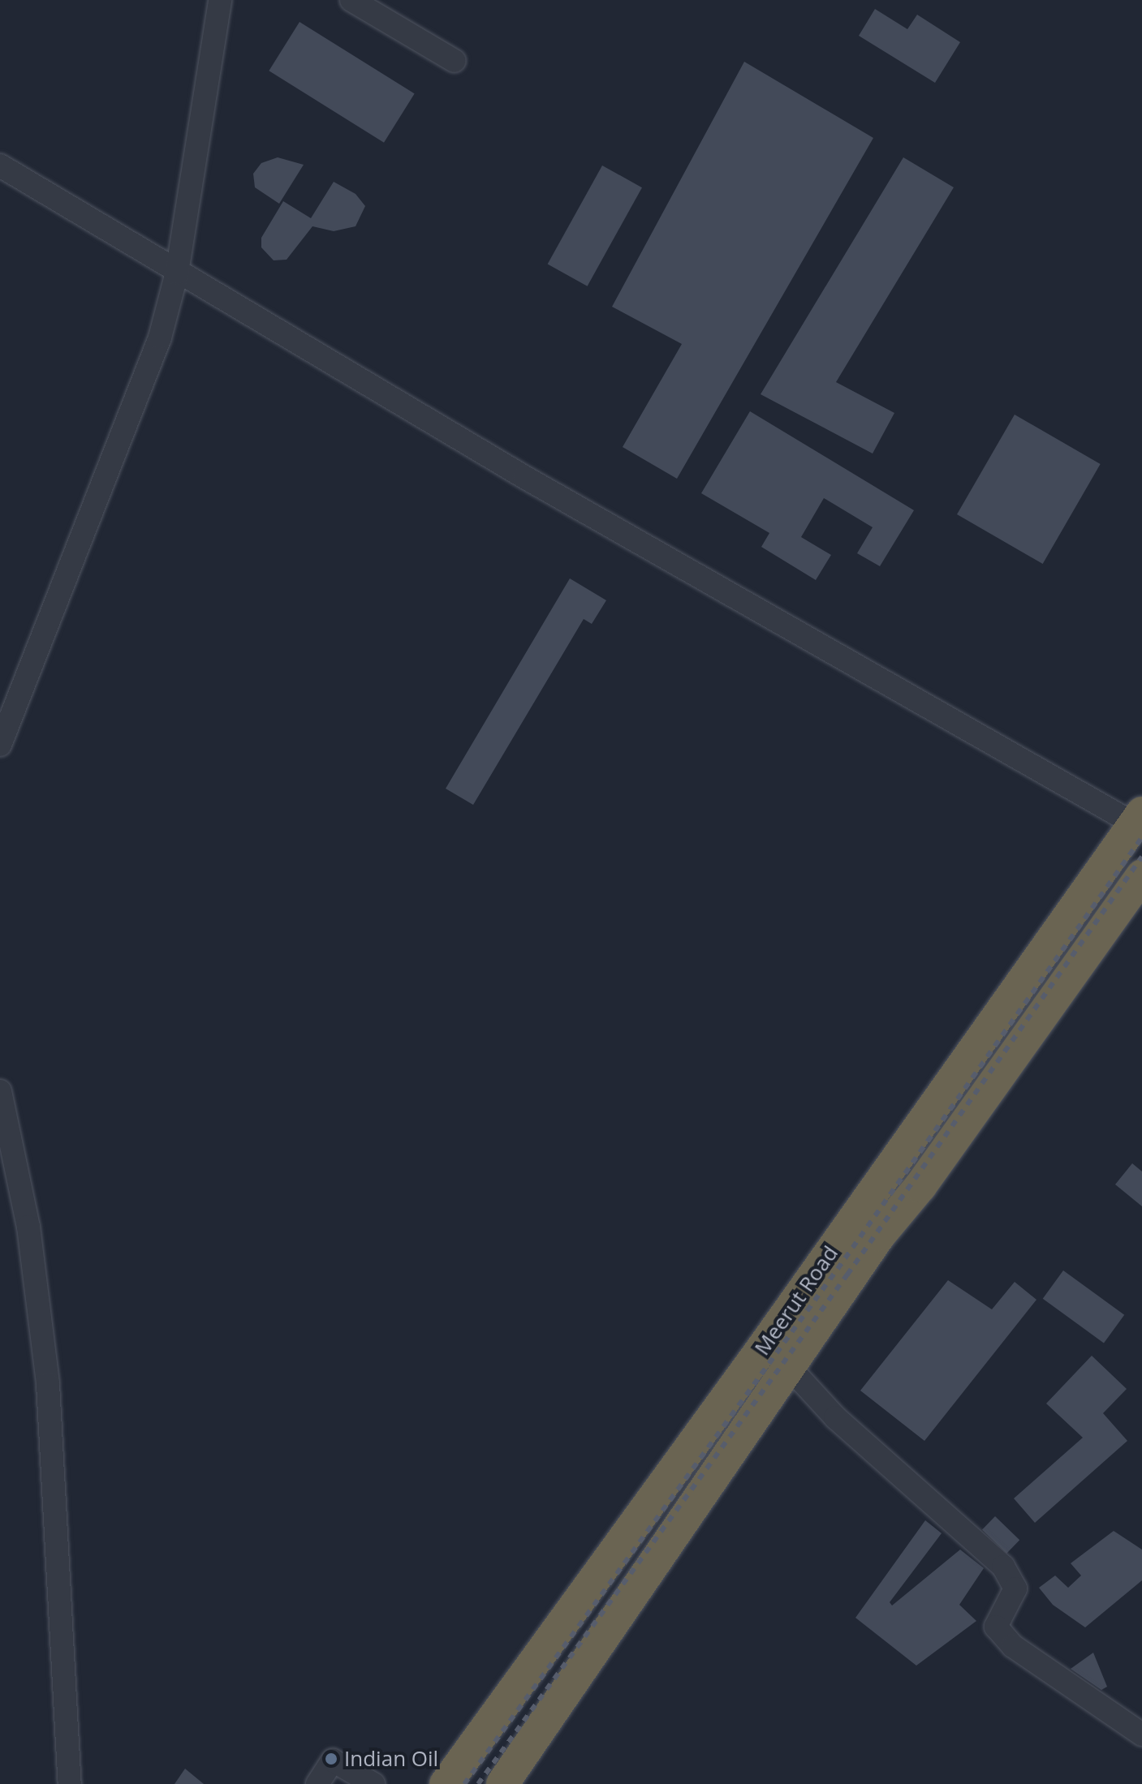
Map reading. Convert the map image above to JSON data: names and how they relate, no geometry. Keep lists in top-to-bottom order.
{
  "streets": {
    "highway": ["Meerut Road"]
  },
  "places": ["Indian Oil"]
}
